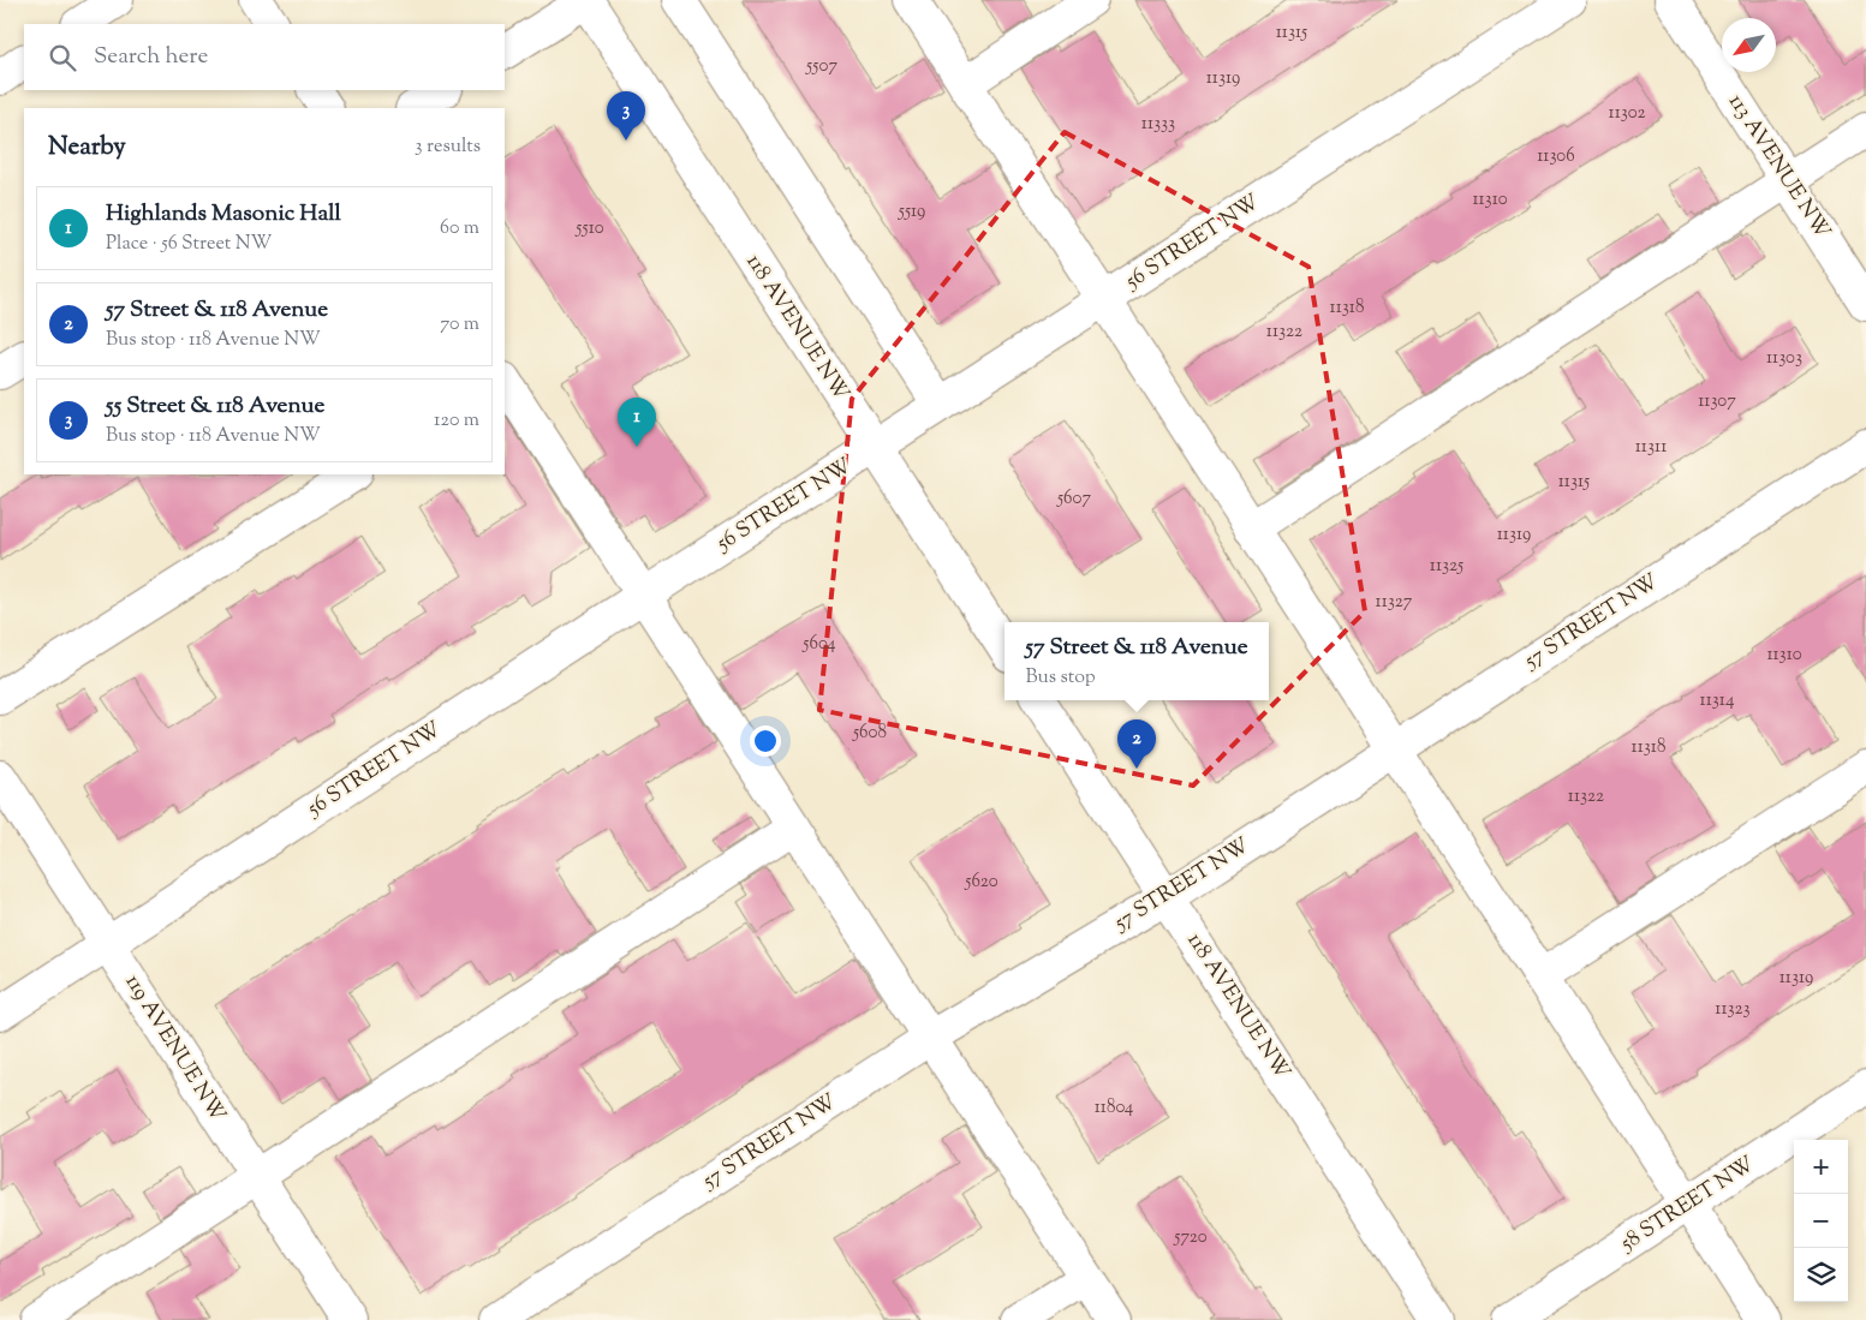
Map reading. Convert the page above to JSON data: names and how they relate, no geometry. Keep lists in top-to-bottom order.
{
  "streets": {
    "street": [
      "113 AVENUE NW",
      "56 STREET NW",
      "118 AVENUE NW",
      "57 STREET NW",
      "119 AVENUE NW",
      "58 STREET NW"
    ]
  },
  "crossings": [
    ["56 STREET NW", "118 AVENUE NW"],
    ["56 STREET NW", "119 AVENUE NW"],
    ["118 AVENUE NW", "57 STREET NW"]
  ],
  "house_numbers": [
    "11315",
    "5507",
    "11319",
    "11302",
    "11333",
    "11306",
    "11310",
    "5519",
    "5510",
    "11318",
    "11322",
    "11303",
    "11307",
    "11311",
    "11315",
    "5607",
    "11319",
    "11325",
    "11327",
    "5604",
    "11310",
    "11314",
    "5608",
    "11318",
    "11322",
    "5620",
    "11319",
    "11323",
    "11804",
    "5720"
  ],
  "north": "bottom left",
  "page": {
    "search": "Search here",
    "pins": ["3", "1", "2"],
    "heading": ["Nearby", "3 results"],
    "list": [
      {
        "mark": "1",
        "name": "Highlands Masonic Hall",
        "note": "Place · 56 Street NW",
        "value": "60 m"
      },
      {
        "mark": "2",
        "name": "57 Street & 118 Avenue",
        "note": "Bus stop · 118 Avenue NW",
        "value": "70 m"
      },
      {
        "mark": "3",
        "name": "55 Street & 118 Avenue",
        "note": "Bus stop · 118 Avenue NW",
        "value": "120 m"
      }
    ],
    "popup": ["57 Street & 118 Avenue", "Bus stop"],
    "map_buttons": ["+", "−"]
  }
}
